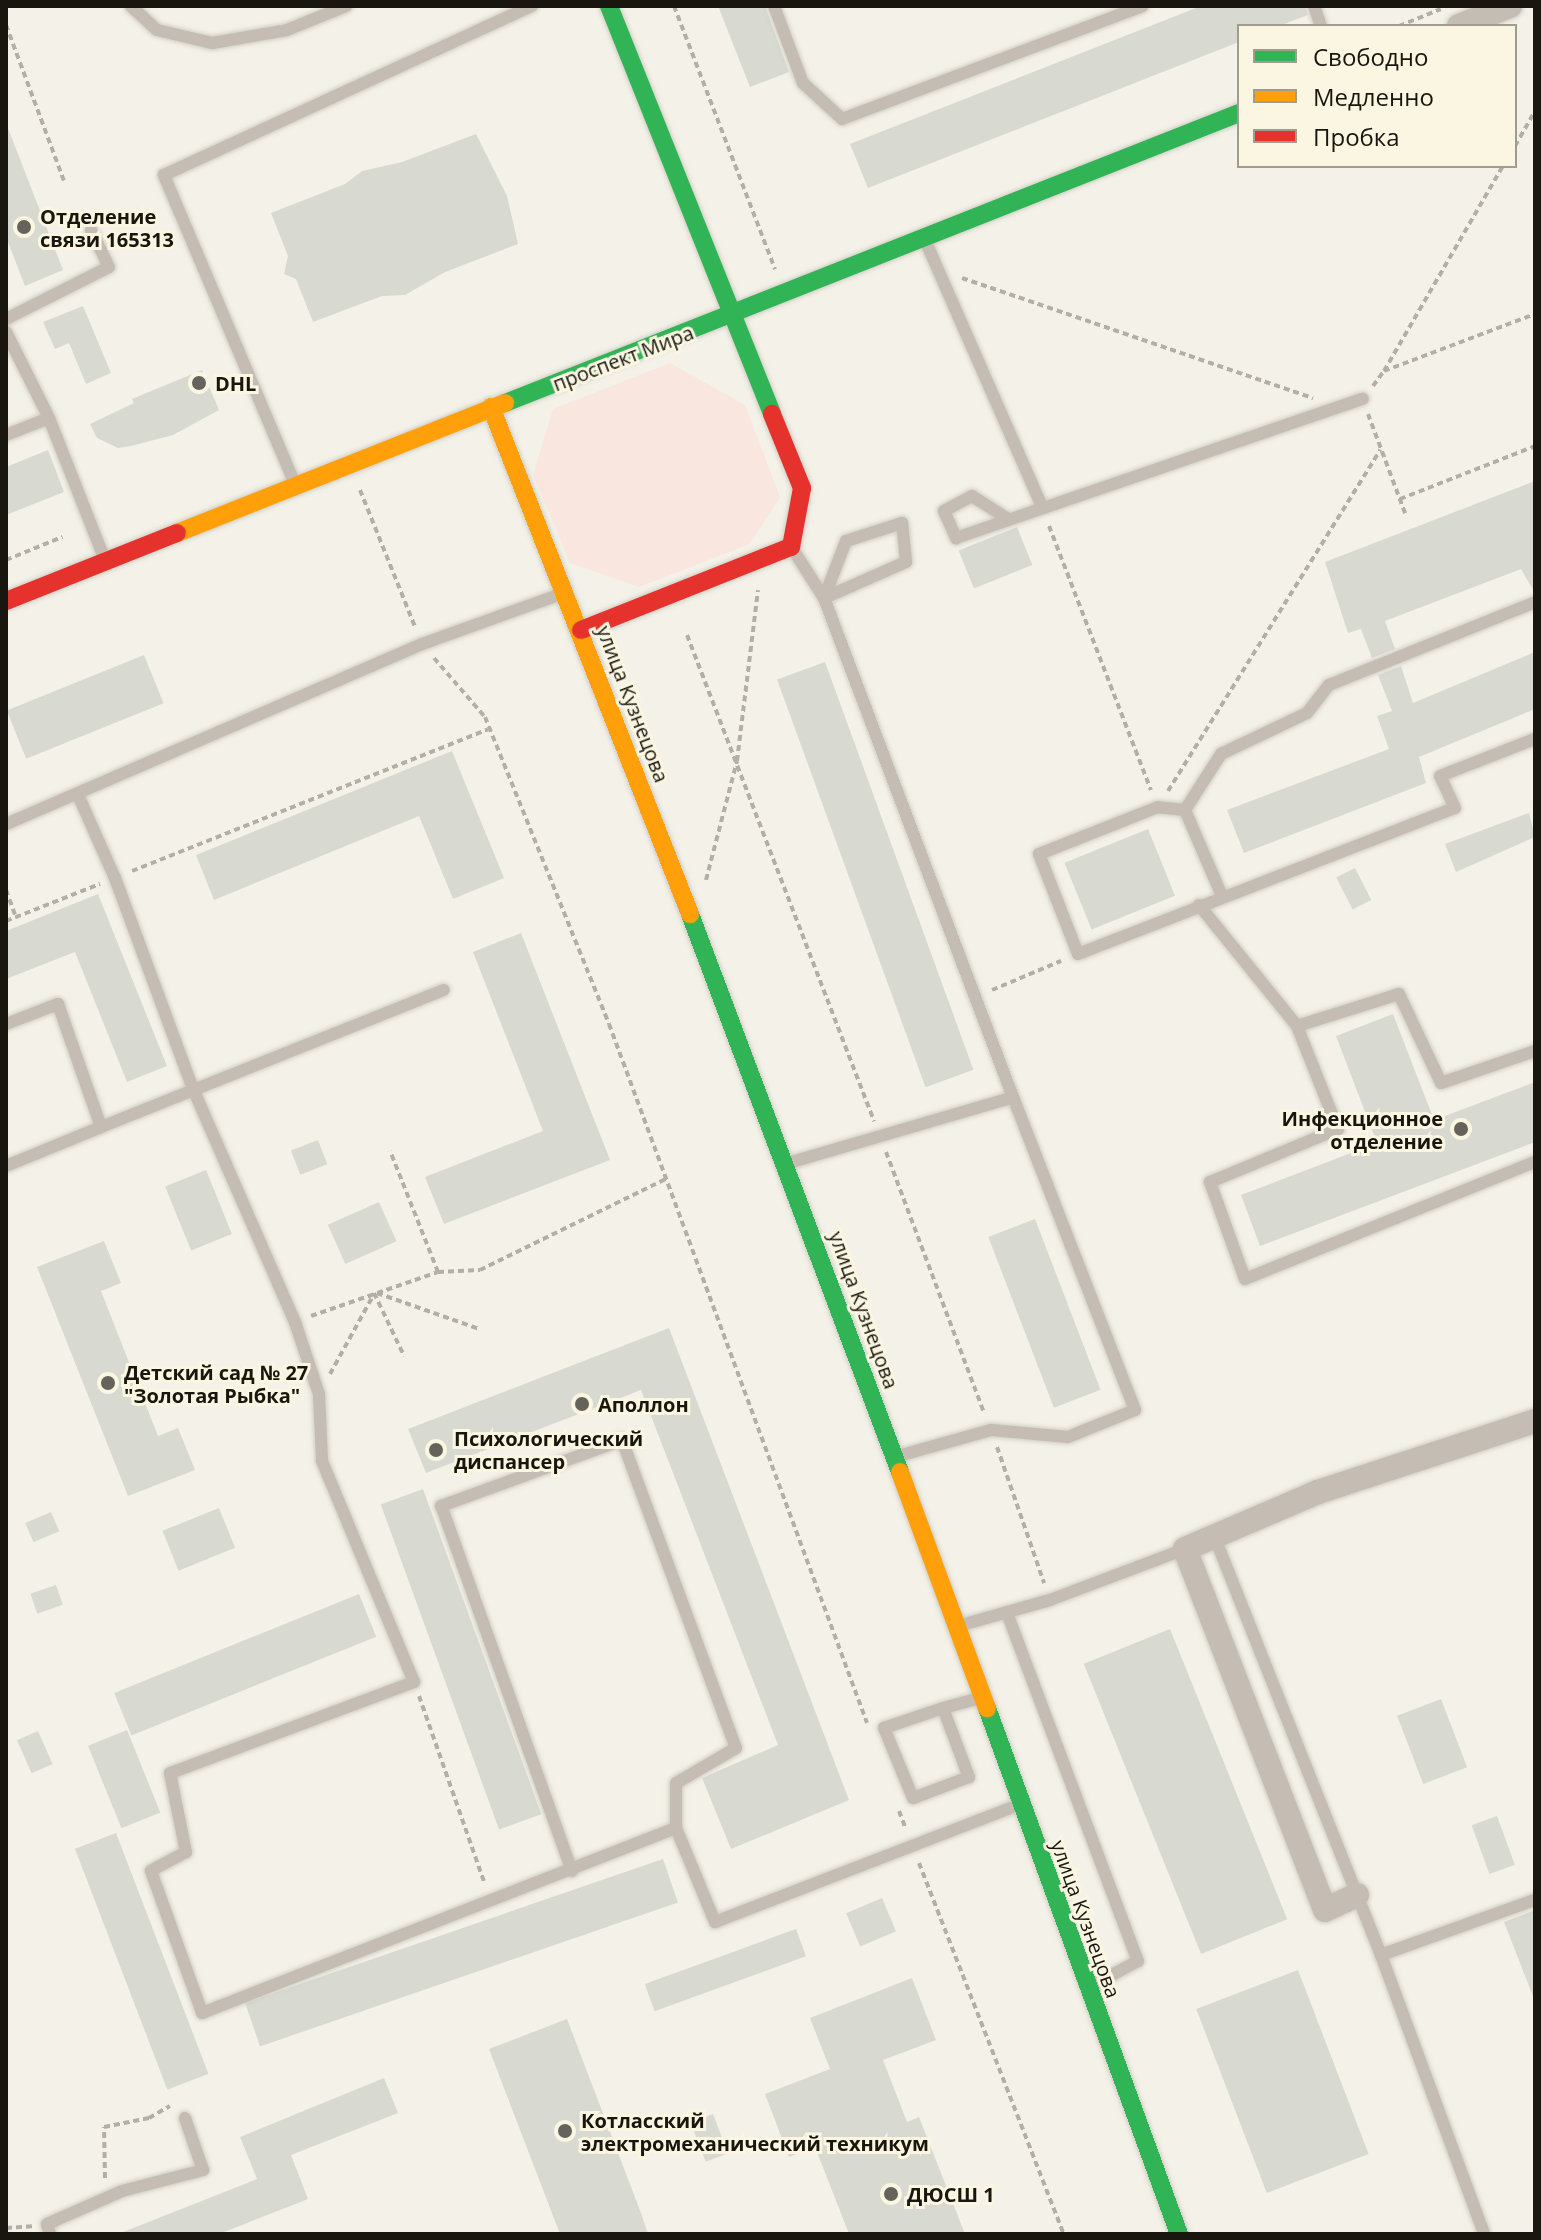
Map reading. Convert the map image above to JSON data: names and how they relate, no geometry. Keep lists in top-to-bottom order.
{
  "streets": {
    "street": ["проспект Мира", "улица Кузнецова"]
  },
  "crossings": [
    ["проспект Мира", "улица Кузнецова"]
  ],
  "places": [
    "Отделение связи 165313",
    "DHL",
    "Инфекционное отделение",
    "Детский сад № 27 \"Золотая Рыбка\"",
    "Аполлон",
    "Психологический диспансер",
    "Котласский электромеханический техникум",
    "ДЮСШ 1"
  ],
  "legend": ["Свободно", "Медленно", "Пробка"]
}
